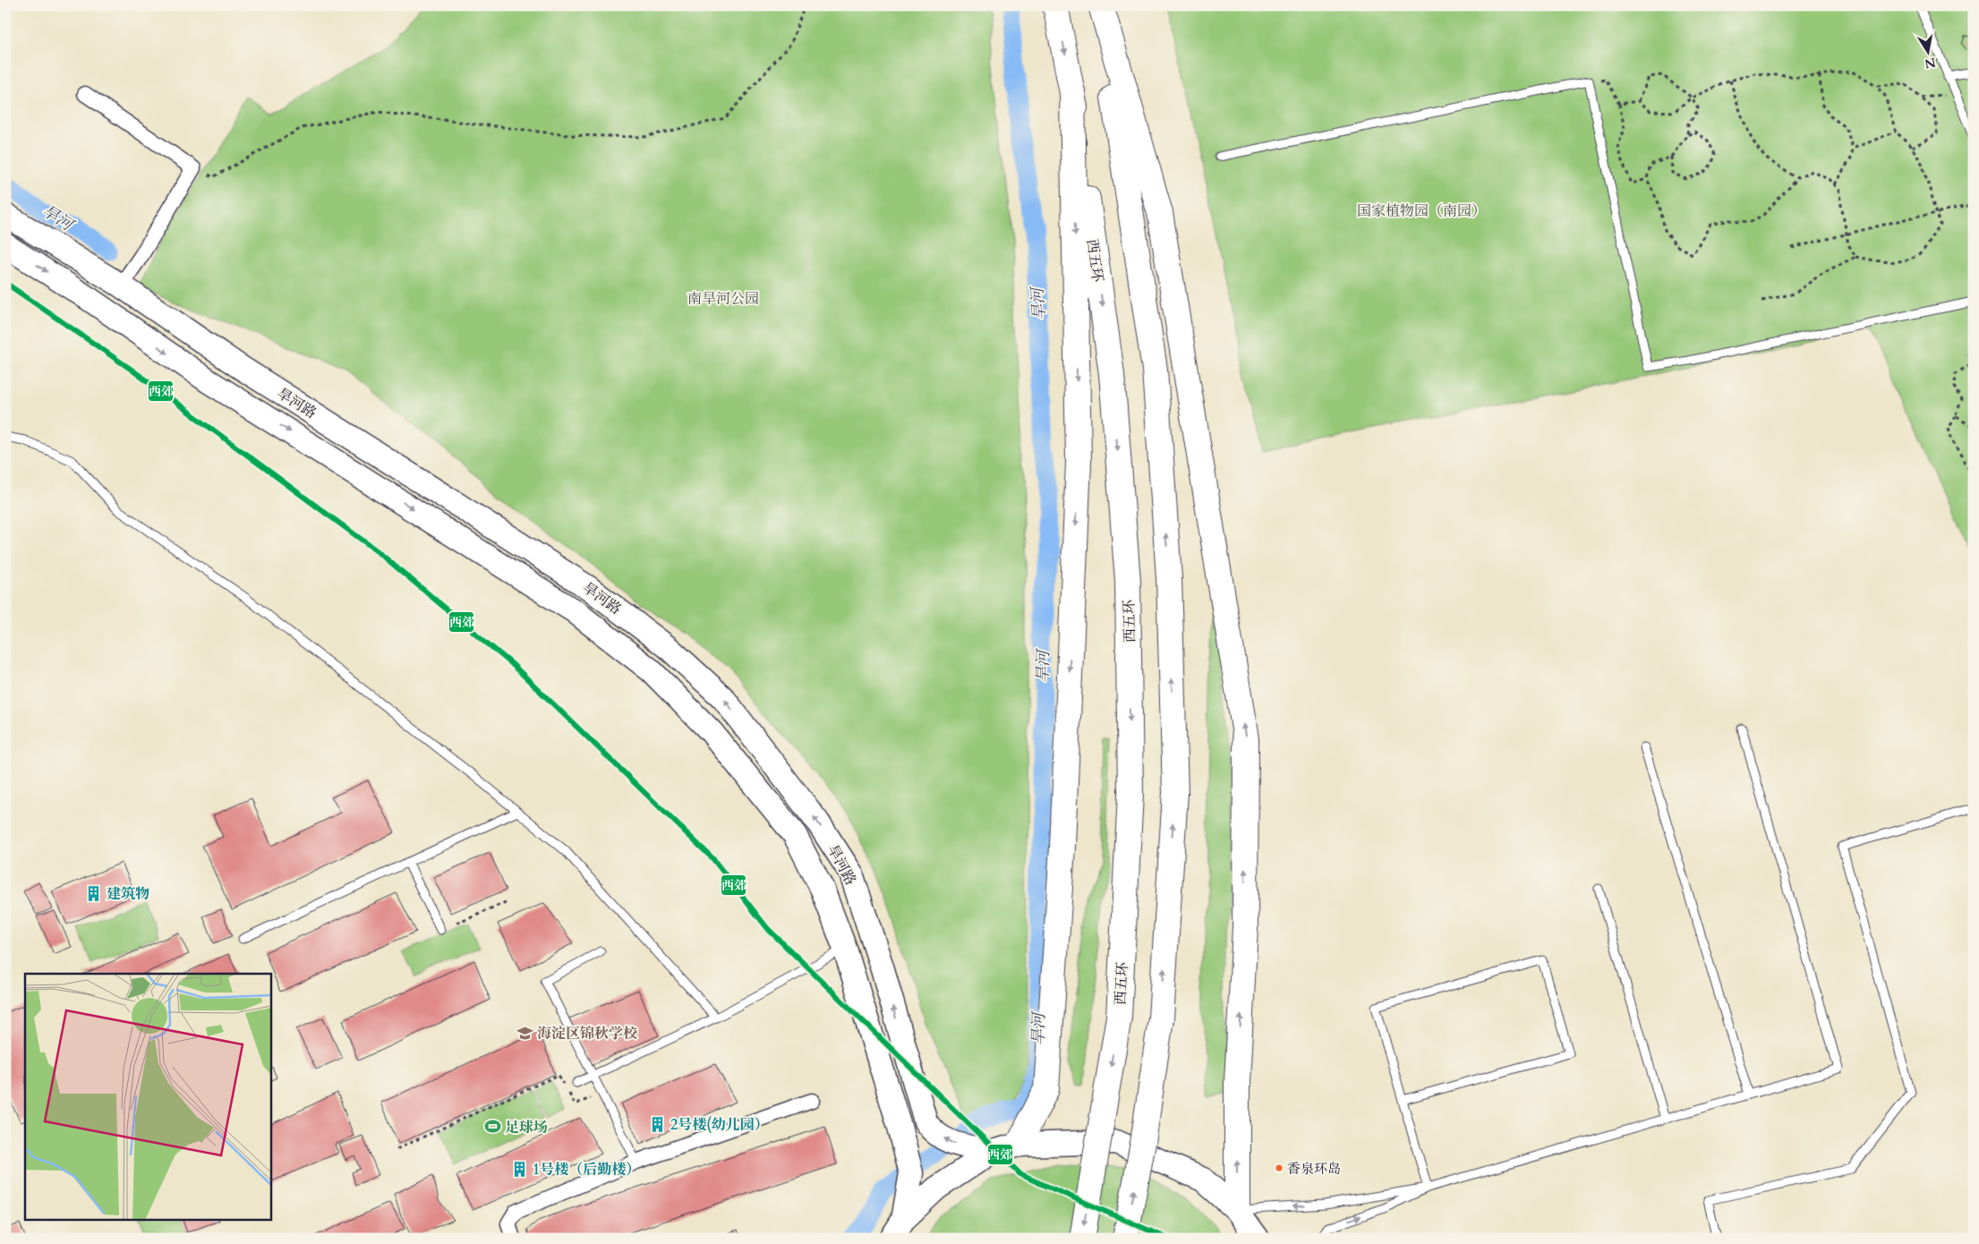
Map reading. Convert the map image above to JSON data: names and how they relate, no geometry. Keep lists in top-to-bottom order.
{
  "streets": {
    "highway": ["西五环"],
    "main road": ["旱河路"]
  },
  "water": ["旱河"],
  "parks": ["国家植物园（南园）", "南旱河公园"],
  "places": {
    "building": ["建筑物", "2号楼(幼儿园）", "1号楼（后勤楼）"],
    "school or university": ["海淀区锦秋学校"],
    "sports": ["足球场"],
    "other": ["香泉环岛"]
  },
  "lines": ["transit line 西郊"],
  "north": "bottom"
}
